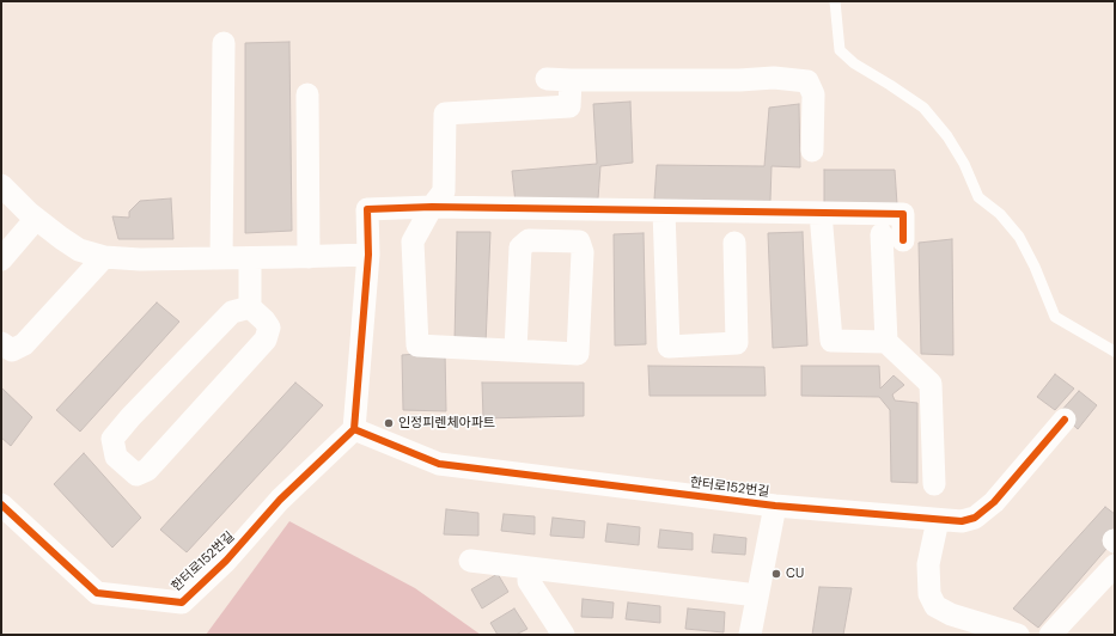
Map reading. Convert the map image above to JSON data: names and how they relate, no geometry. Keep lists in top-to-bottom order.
{
  "streets": {
    "street": ["한터로152번길"]
  },
  "places": ["인정피렌체아파트", "CU"]
}
